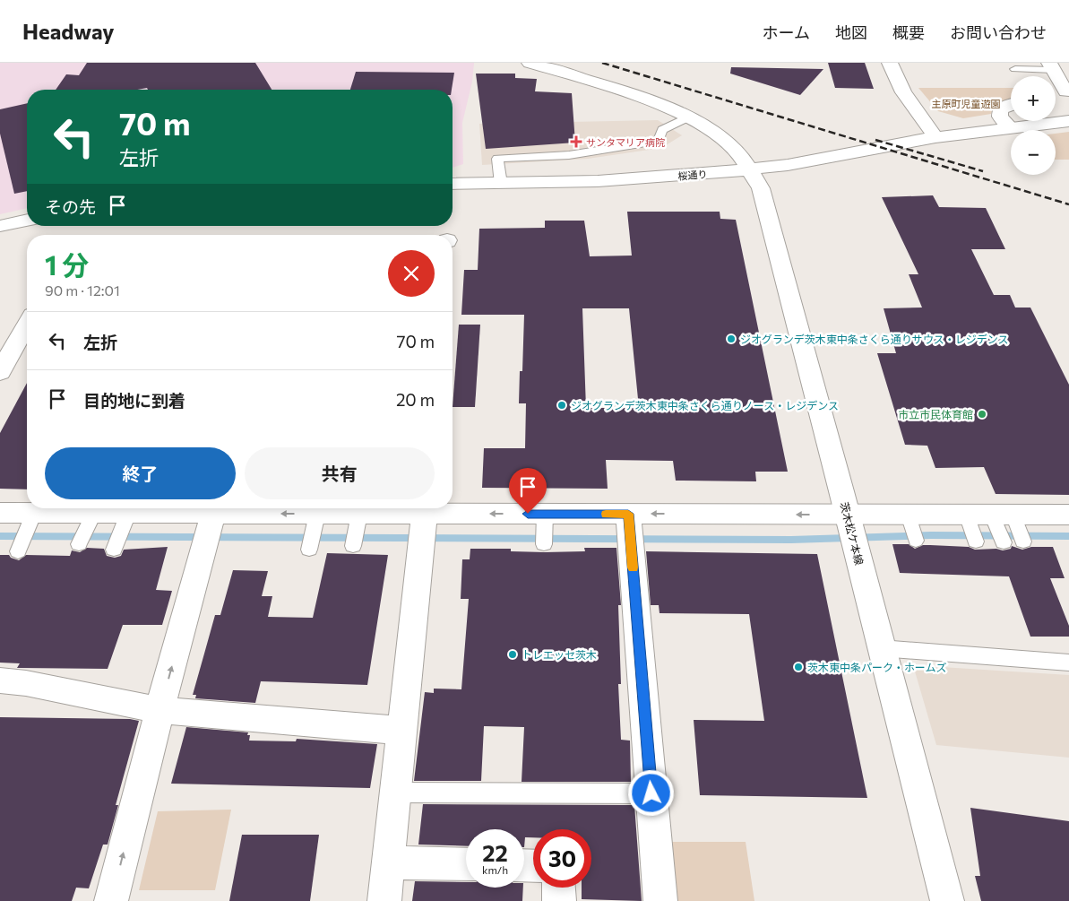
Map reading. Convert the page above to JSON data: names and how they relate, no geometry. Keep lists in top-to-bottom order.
{
  "streets": {
    "street": ["桜通り", "茨木松ケ本線"]
  },
  "crossings": [
    ["桜通り", "茨木松ケ本線"]
  ],
  "parks": ["主原町児童遊園"],
  "places": {
    "health": ["サンタマリア病院"],
    "other": [
      "ジオグランデ茨木東中条さくら通りサウス・レジデンス",
      "ジオグランデ茨木東中条さくら通りノース・レジデンス",
      "市立市民体育館",
      "トレエッセ茨木",
      "茨木東中条パーク・ホームズ"
    ]
  },
  "page": {
    "header": "Headway",
    "nav": [
      "ホーム",
      "地図",
      "概要",
      "お問い合わせ"
    ],
    "map_buttons": ["+", "−"],
    "turn": ["70 m", "左折"],
    "then": "その先",
    "heading": ["1 分", "90 m · 12:01"],
    "list": [
      {
        "name": "左折",
        "value": "70 m"
      },
      {
        "name": "目的地に到着",
        "value": "20 m"
      }
    ],
    "buttons": ["終了", "共有"],
    "speed": "22 km/h",
    "limit": "30"
  }
}
